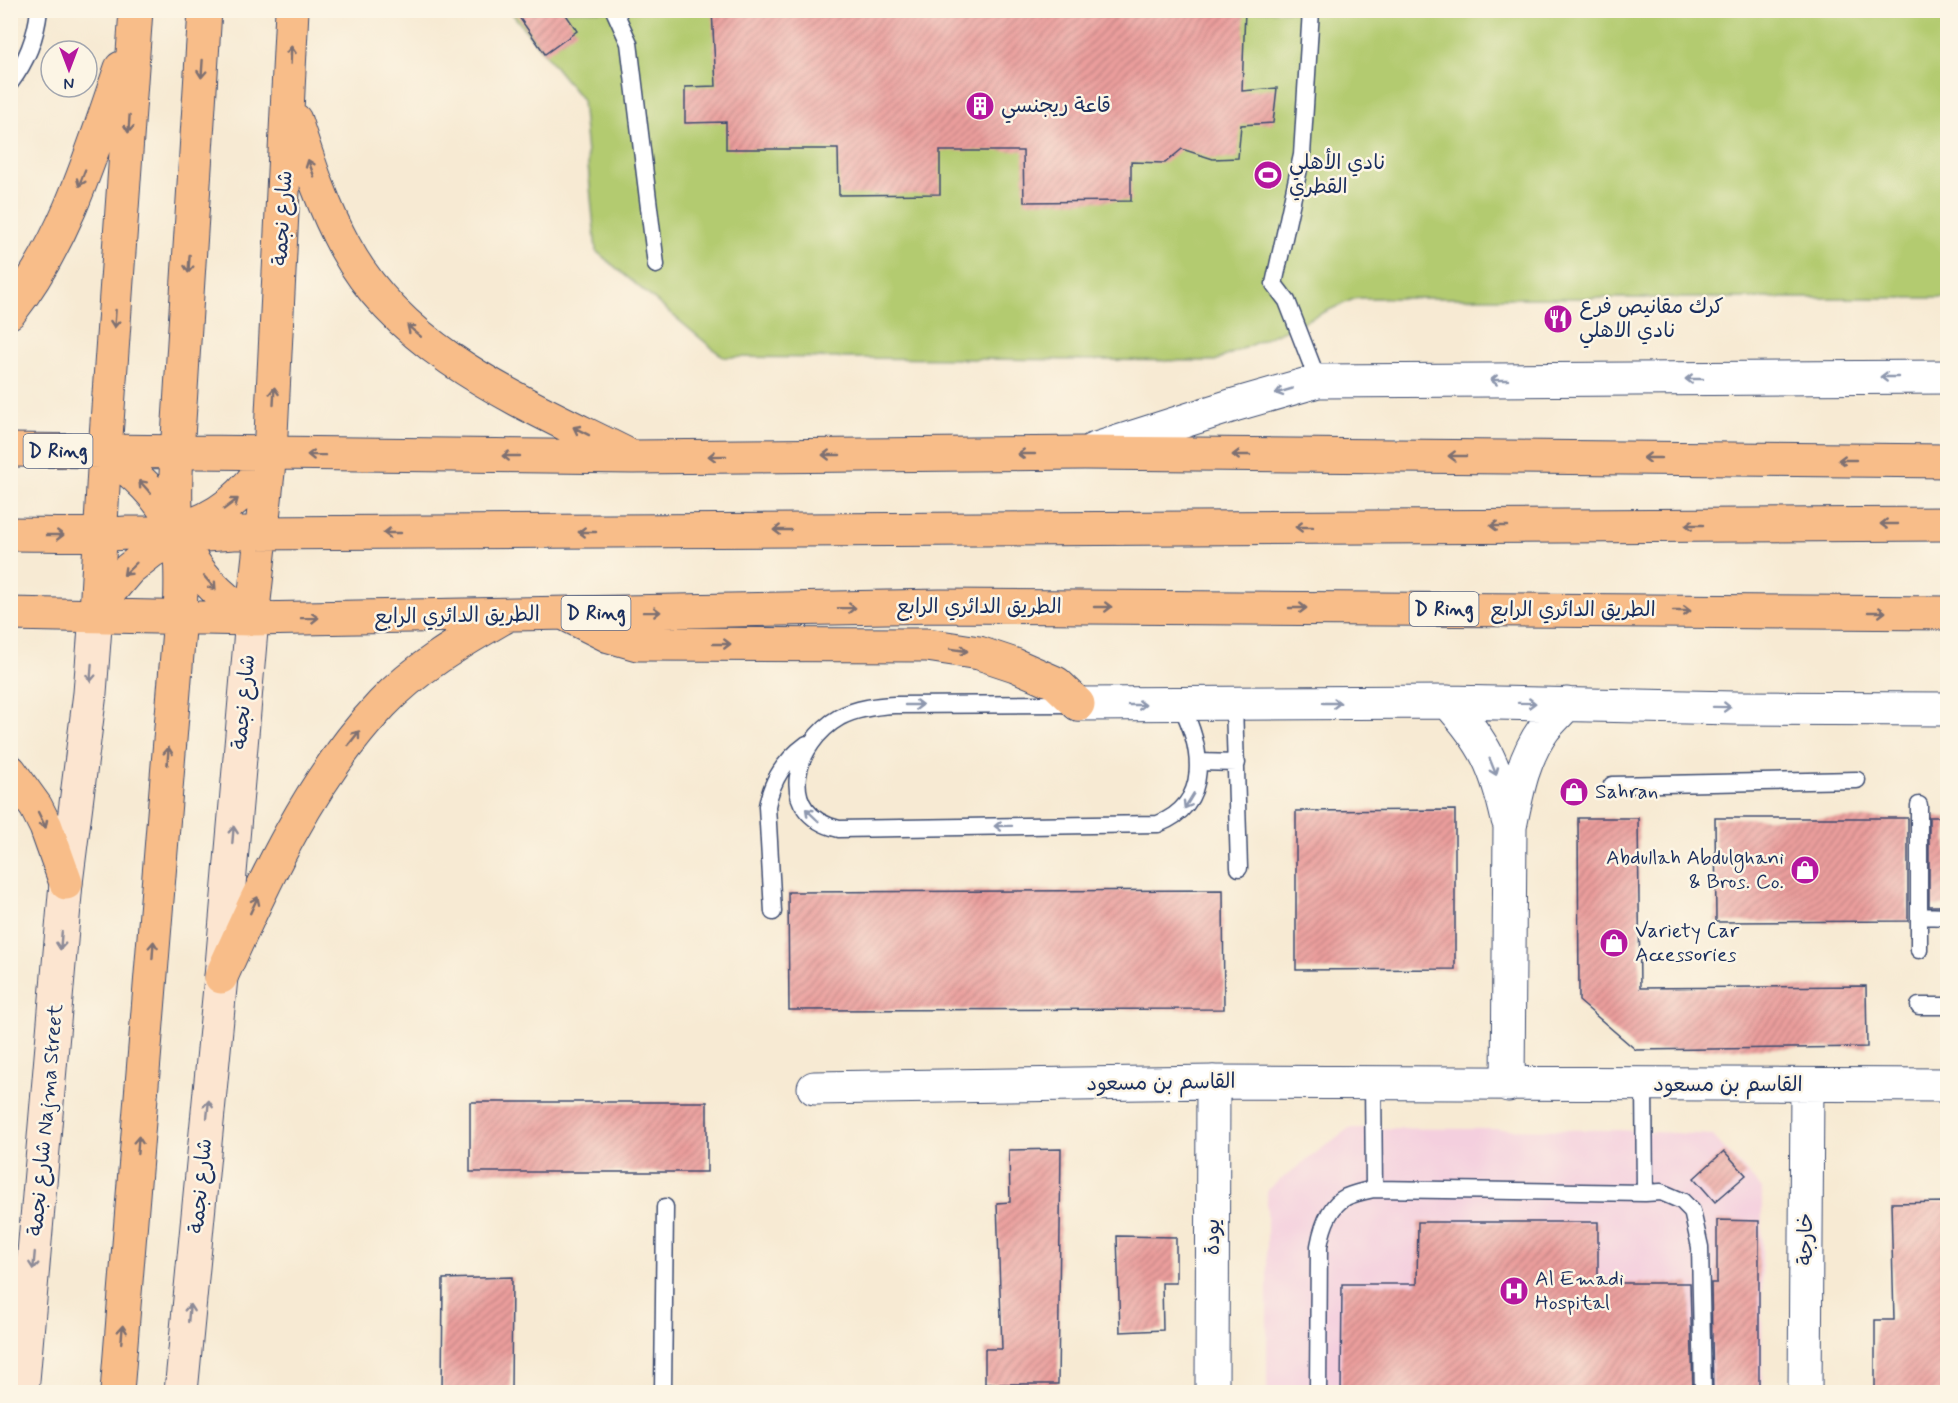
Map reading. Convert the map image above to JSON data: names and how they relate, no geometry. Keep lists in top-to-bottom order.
{
  "streets": {
    "main road": [
      "شارع نجمة",
      "D Ring",
      "الطريق الدائري الرابع",
      "شارع نجمة Najma Street"
    ],
    "street": ["القاسم بن مسعود", "يودة", "خارجة"]
  },
  "crossings": [
    ["شارع نجمة", "D Ring"],
    ["شارع نجمة", "الطريق الدائري الرابع"],
    ["القاسم بن مسعود", "يودة"],
    ["القاسم بن مسعود", "خارجة"]
  ],
  "places": {
    "building": ["قاعة ريجنسي"],
    "sports": ["نادي الأهلي القطري"],
    "restaurant": ["كرك مقانيص فرع نادي الاهلي"],
    "shop": ["Sahran", "Abdullah Abdulghani & Bros. Co.", "Variety Car Accessories"],
    "hospital": ["Al Emadi Hospital"]
  },
  "north": "bottom"
}
